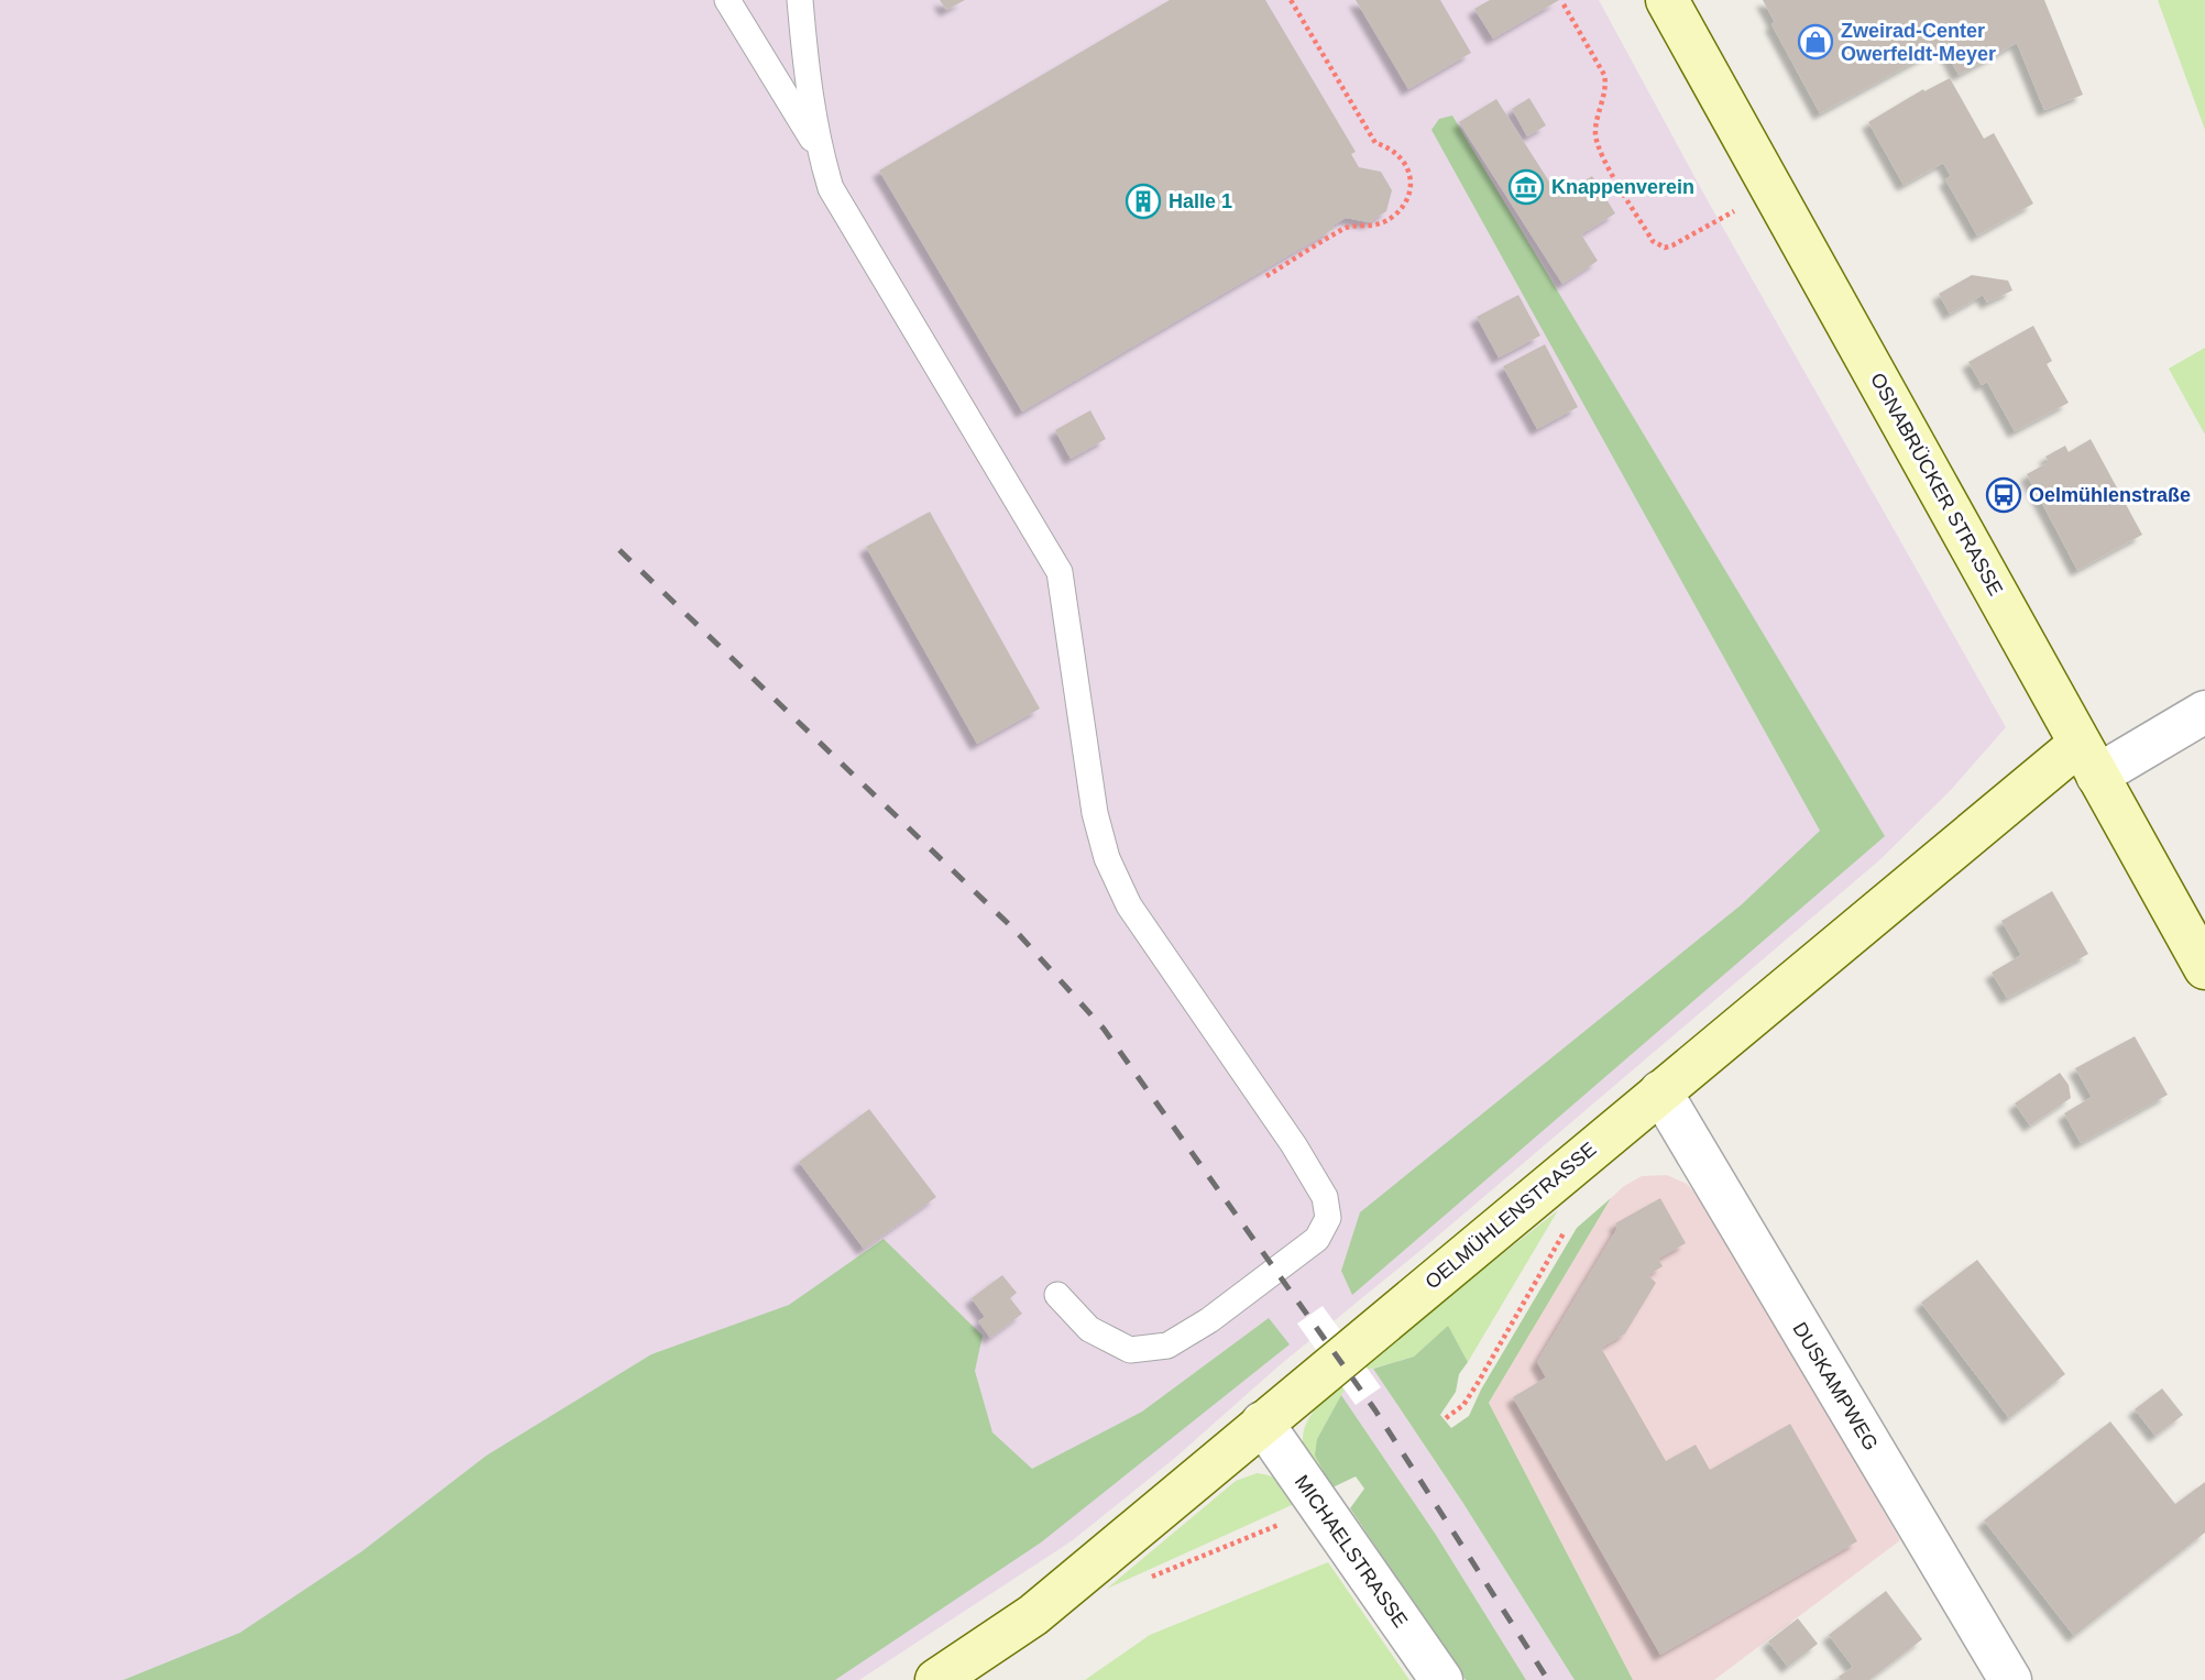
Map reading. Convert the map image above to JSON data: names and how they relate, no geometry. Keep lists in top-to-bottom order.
{
  "streets": {
    "street": [
      "OSNABRÜCKER STRASSE",
      "OELMÜHLENSTRASSE",
      "DUSKAMPWEG",
      "MICHAELSTRASSE"
    ]
  },
  "crossings": [
    ["OSNABRÜCKER STRASSE", "OELMÜHLENSTRASSE"],
    ["OELMÜHLENSTRASSE", "DUSKAMPWEG"],
    ["OELMÜHLENSTRASSE", "MICHAELSTRASSE"]
  ],
  "places": {
    "shop": ["Zweirad-Center Owerfeldt-Meyer"],
    "museum": ["Knappenverein"],
    "building": ["Halle 1"],
    "bus stop": ["Oelmühlenstraße"]
  }
}
